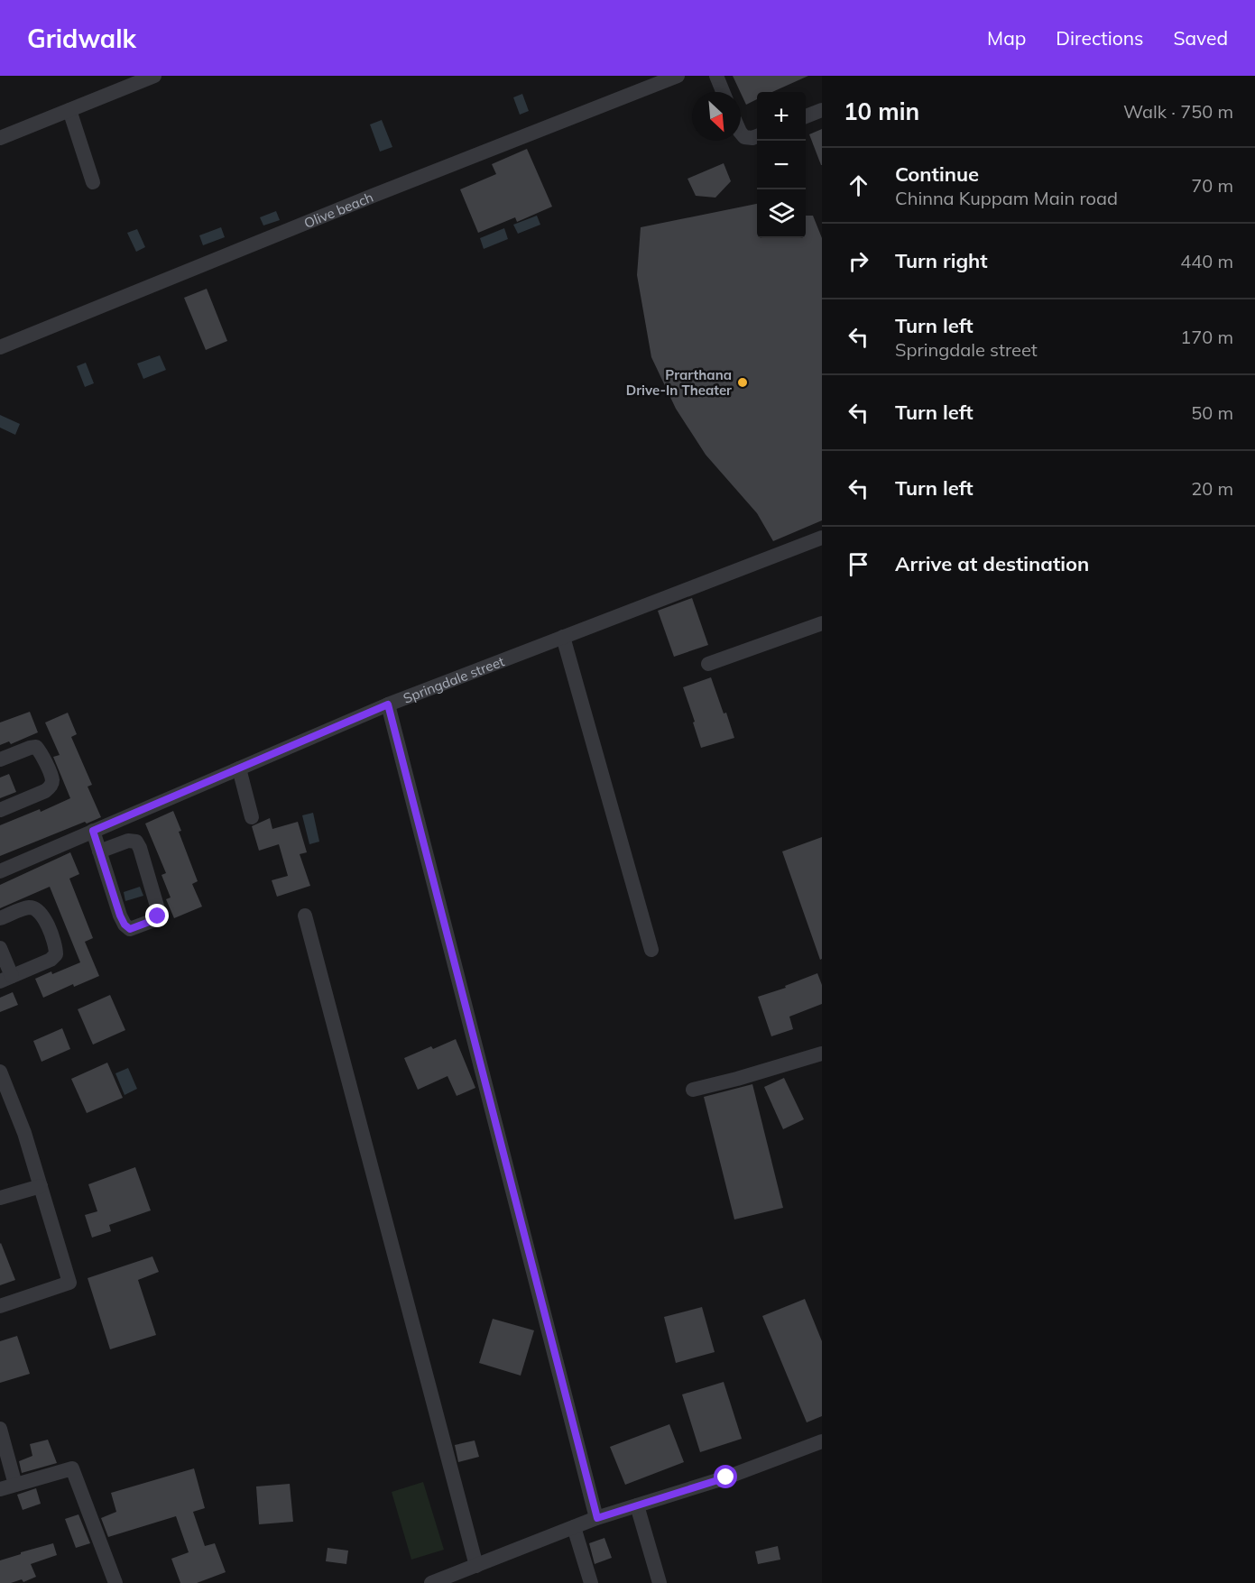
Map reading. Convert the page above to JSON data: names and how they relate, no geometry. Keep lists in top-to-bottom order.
{
  "streets": {
    "street": ["Olive beach", "Springdale street"]
  },
  "places": ["Prarthana Drive-In Theater"],
  "north": "bottom right",
  "page": {
    "header": "Gridwalk",
    "nav": ["Map", "Directions", "Saved"],
    "heading": ["10 min", "Walk · 750 m"],
    "map_buttons": ["+", "−"],
    "list": [
      ["Continue", "Chinna Kuppam Main road", "70 m"],
      ["Turn right", "440 m"],
      ["Turn left", "Springdale street", "170 m"],
      ["Turn left", "50 m"],
      ["Turn left", "20 m"],
      "Arrive at destination"
    ]
  }
}
